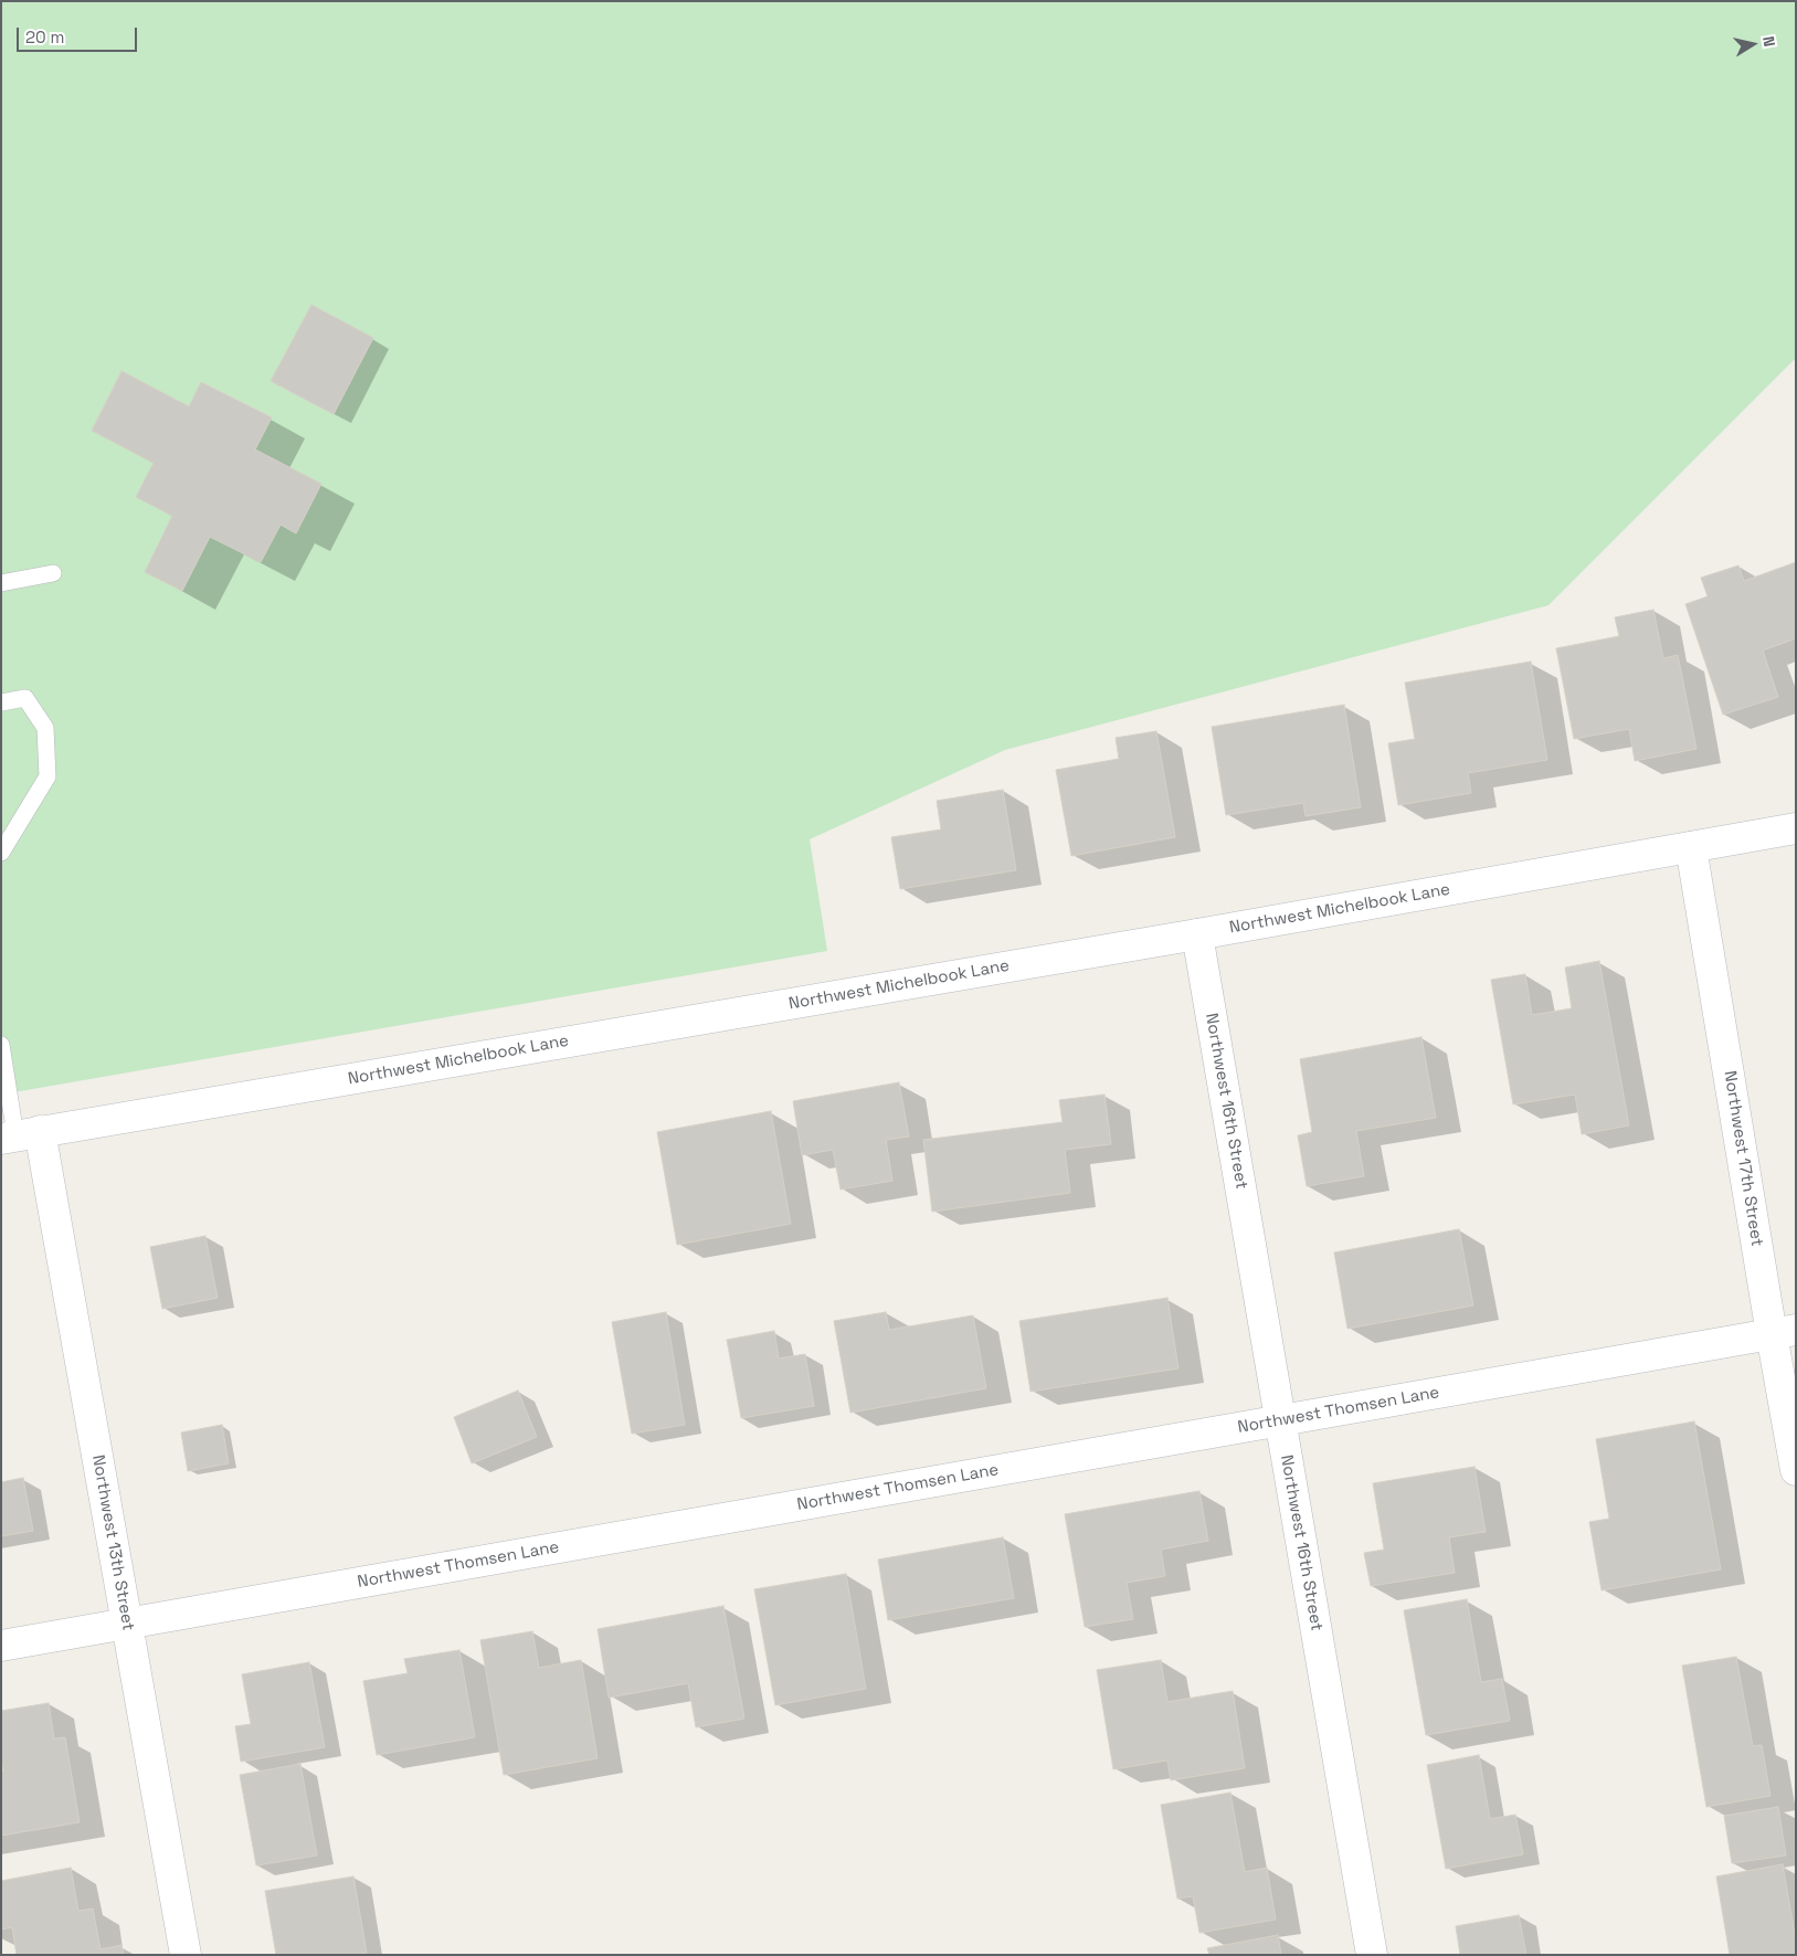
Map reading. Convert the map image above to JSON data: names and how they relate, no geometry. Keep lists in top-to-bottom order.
{
  "streets": {
    "street": [
      "Northwest Michelbook Lane",
      "Northwest 16th Street",
      "Northwest 17th Street",
      "Northwest Thomsen Lane",
      "Northwest 13th Street"
    ]
  },
  "crossings": [
    ["Northwest Michelbook Lane", "Northwest 16th Street"],
    ["Northwest Michelbook Lane", "Northwest 17th Street"],
    ["Northwest Michelbook Lane", "Northwest 13th Street"],
    ["Northwest 16th Street", "Northwest Thomsen Lane"],
    ["Northwest 17th Street", "Northwest Thomsen Lane"],
    ["Northwest Thomsen Lane", "Northwest 13th Street"]
  ],
  "scale_bar": "20 m",
  "north": "right"
}
